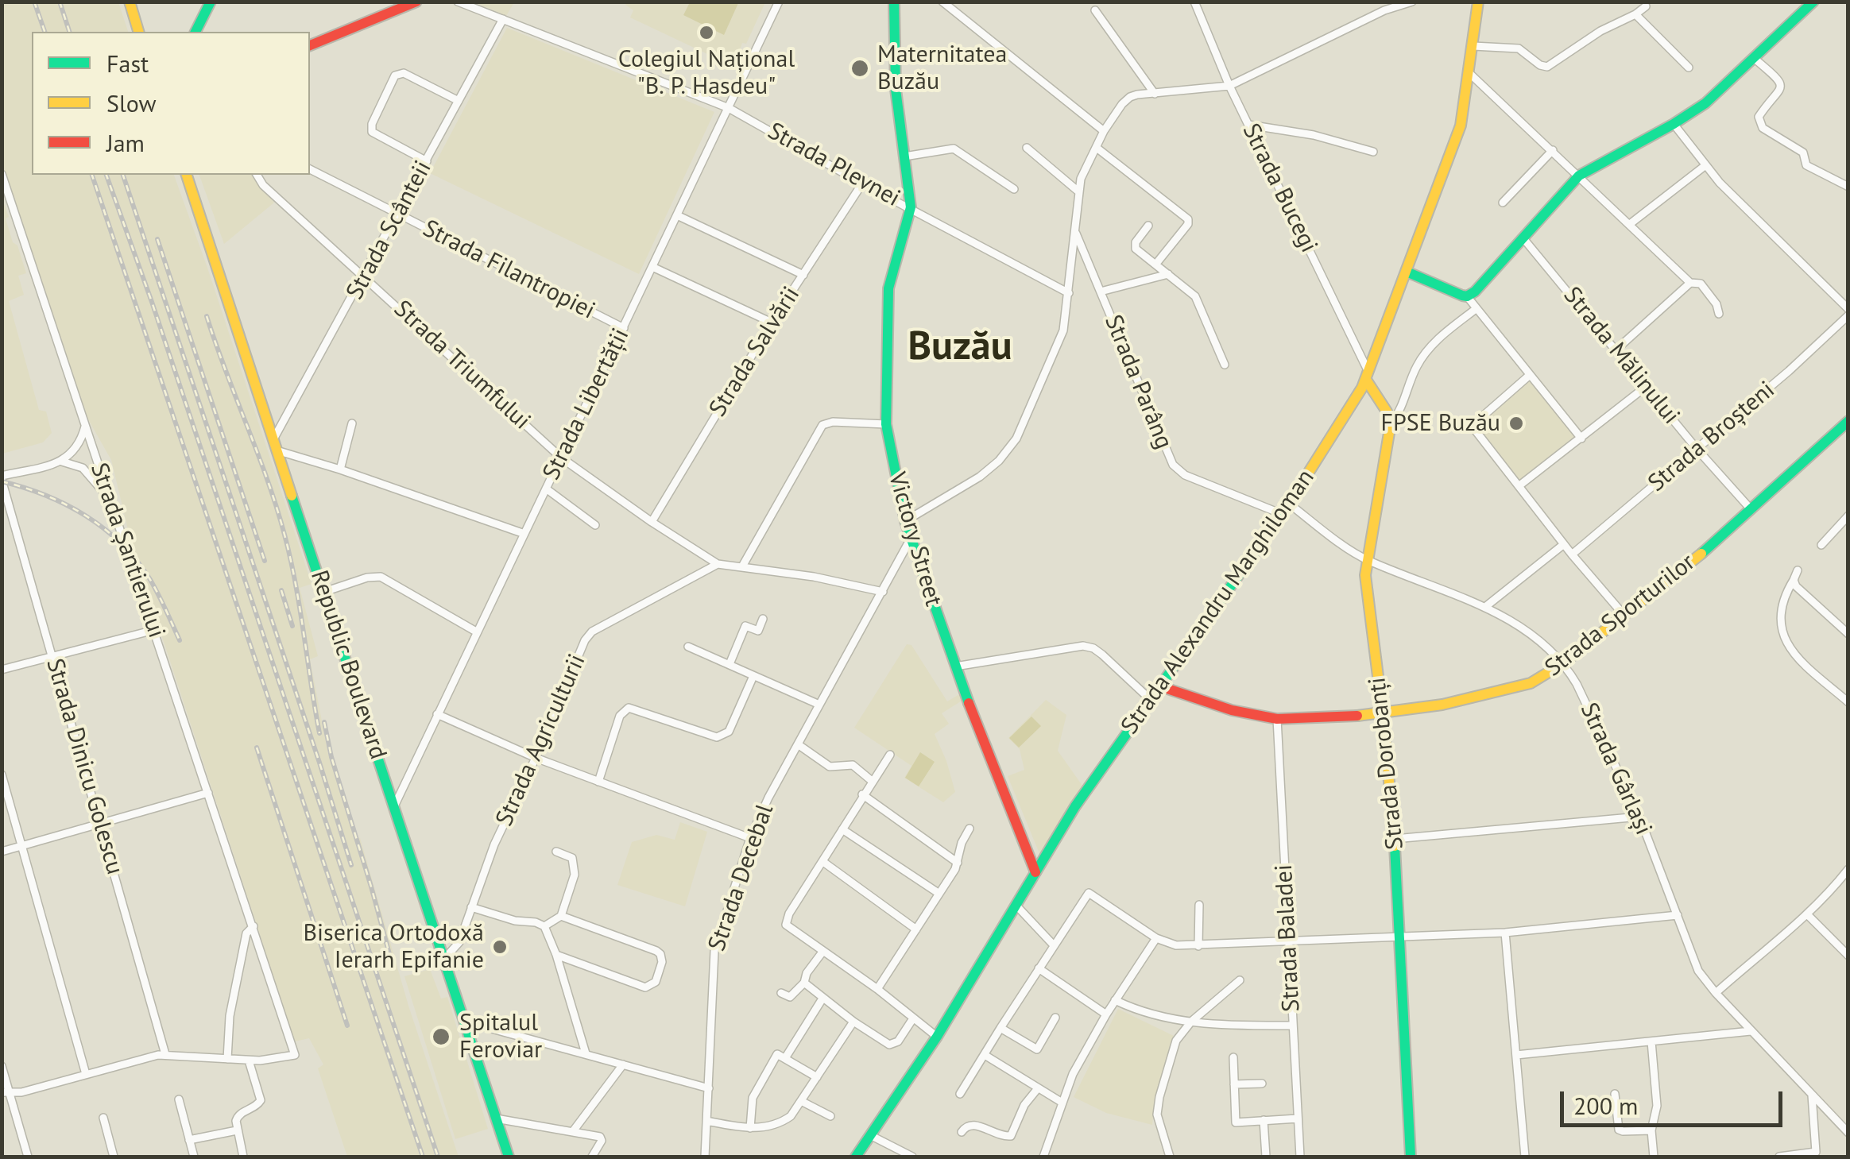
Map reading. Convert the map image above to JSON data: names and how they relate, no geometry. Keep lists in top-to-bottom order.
{
  "streets": {
    "main road": [
      "Victory Street",
      "Strada Alexandru Marghiloman",
      "Strada Sporturilor",
      "Republic Boulevard",
      "Strada Dorobanți"
    ],
    "street": [
      "Strada Plevnei",
      "Strada Bucegi",
      "Strada Scânteii",
      "Strada Filantropiei",
      "Strada Salvării",
      "Strada Mălinului",
      "Strada Triumfului",
      "Strada Parâng",
      "Strada Libertății",
      "Strada Broșteni",
      "Strada Șantierului",
      "Strada Agriculturii",
      "Strada Dinicu Golescu",
      "Strada Gârlași",
      "Strada Decebal",
      "Strada Baladei"
    ]
  },
  "crossings": [
    ["Strada Plevnei", "Strada Scânteii"],
    ["Strada Plevnei", "Strada Salvării"],
    ["Strada Plevnei", "Strada Libertății"],
    ["Strada Plevnei", "Victory Street"],
    ["Strada Bucegi", "Strada Alexandru Marghiloman"],
    ["Strada Scânteii", "Strada Filantropiei"],
    ["Strada Scânteii", "Strada Triumfului"],
    ["Strada Scânteii", "Republic Boulevard"],
    ["Strada Filantropiei", "Strada Libertății"],
    ["Strada Salvării", "Strada Triumfului"],
    ["Strada Mălinului", "Strada Broșteni"],
    ["Strada Mălinului", "Strada Sporturilor"],
    ["Strada Triumfului", "Strada Libertății"],
    ["Strada Triumfului", "Strada Agriculturii"],
    ["Strada Parâng", "Strada Alexandru Marghiloman"],
    ["Strada Libertății", "Republic Boulevard"],
    ["Victory Street", "Strada Alexandru Marghiloman"],
    ["Victory Street", "Strada Decebal"],
    ["Strada Alexandru Marghiloman", "Strada Sporturilor"],
    ["Strada Alexandru Marghiloman", "Strada Gârlași"],
    ["Strada Sporturilor", "Strada Dorobanți"],
    ["Strada Sporturilor", "Strada Gârlași"],
    ["Strada Sporturilor", "Strada Baladei"],
    ["Republic Boulevard", "Strada Agriculturii"],
    ["Strada Dorobanți", "Strada Gârlași"]
  ],
  "districts": ["Buzău"],
  "places": [
    "Colegiul Național \"B. P. Hasdeu\"",
    "Maternitatea Buzău",
    "FPSE Buzău",
    "Biserica Ortodoxă Ierarh Epifanie",
    "Spitalul Feroviar"
  ],
  "legend": ["Fast", "Slow", "Jam"],
  "scale_bar": "200 m"
}
